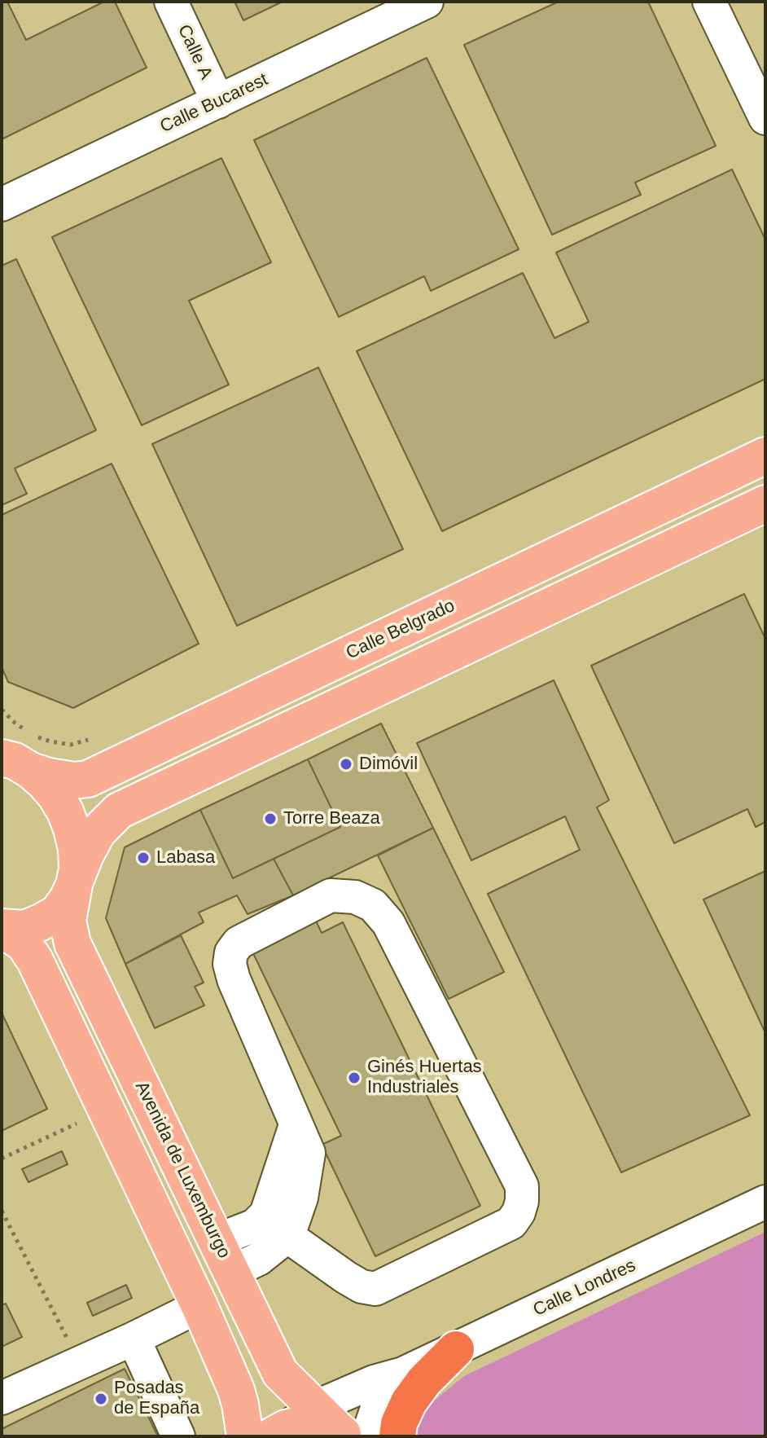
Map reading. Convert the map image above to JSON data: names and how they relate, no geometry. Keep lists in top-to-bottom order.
{
  "streets": {
    "main road": ["Calle Belgrado", "Avenida de Luxemburgo"],
    "street": ["Calle A", "Calle Bucarest", "Calle Londres"]
  },
  "crossings": [
    ["Calle A", "Calle Bucarest"]
  ],
  "places": [
    "Dimóvil",
    "Torre Beaza",
    "Labasa",
    "Ginés Huertas Industriales",
    "Posadas de España"
  ]
}
